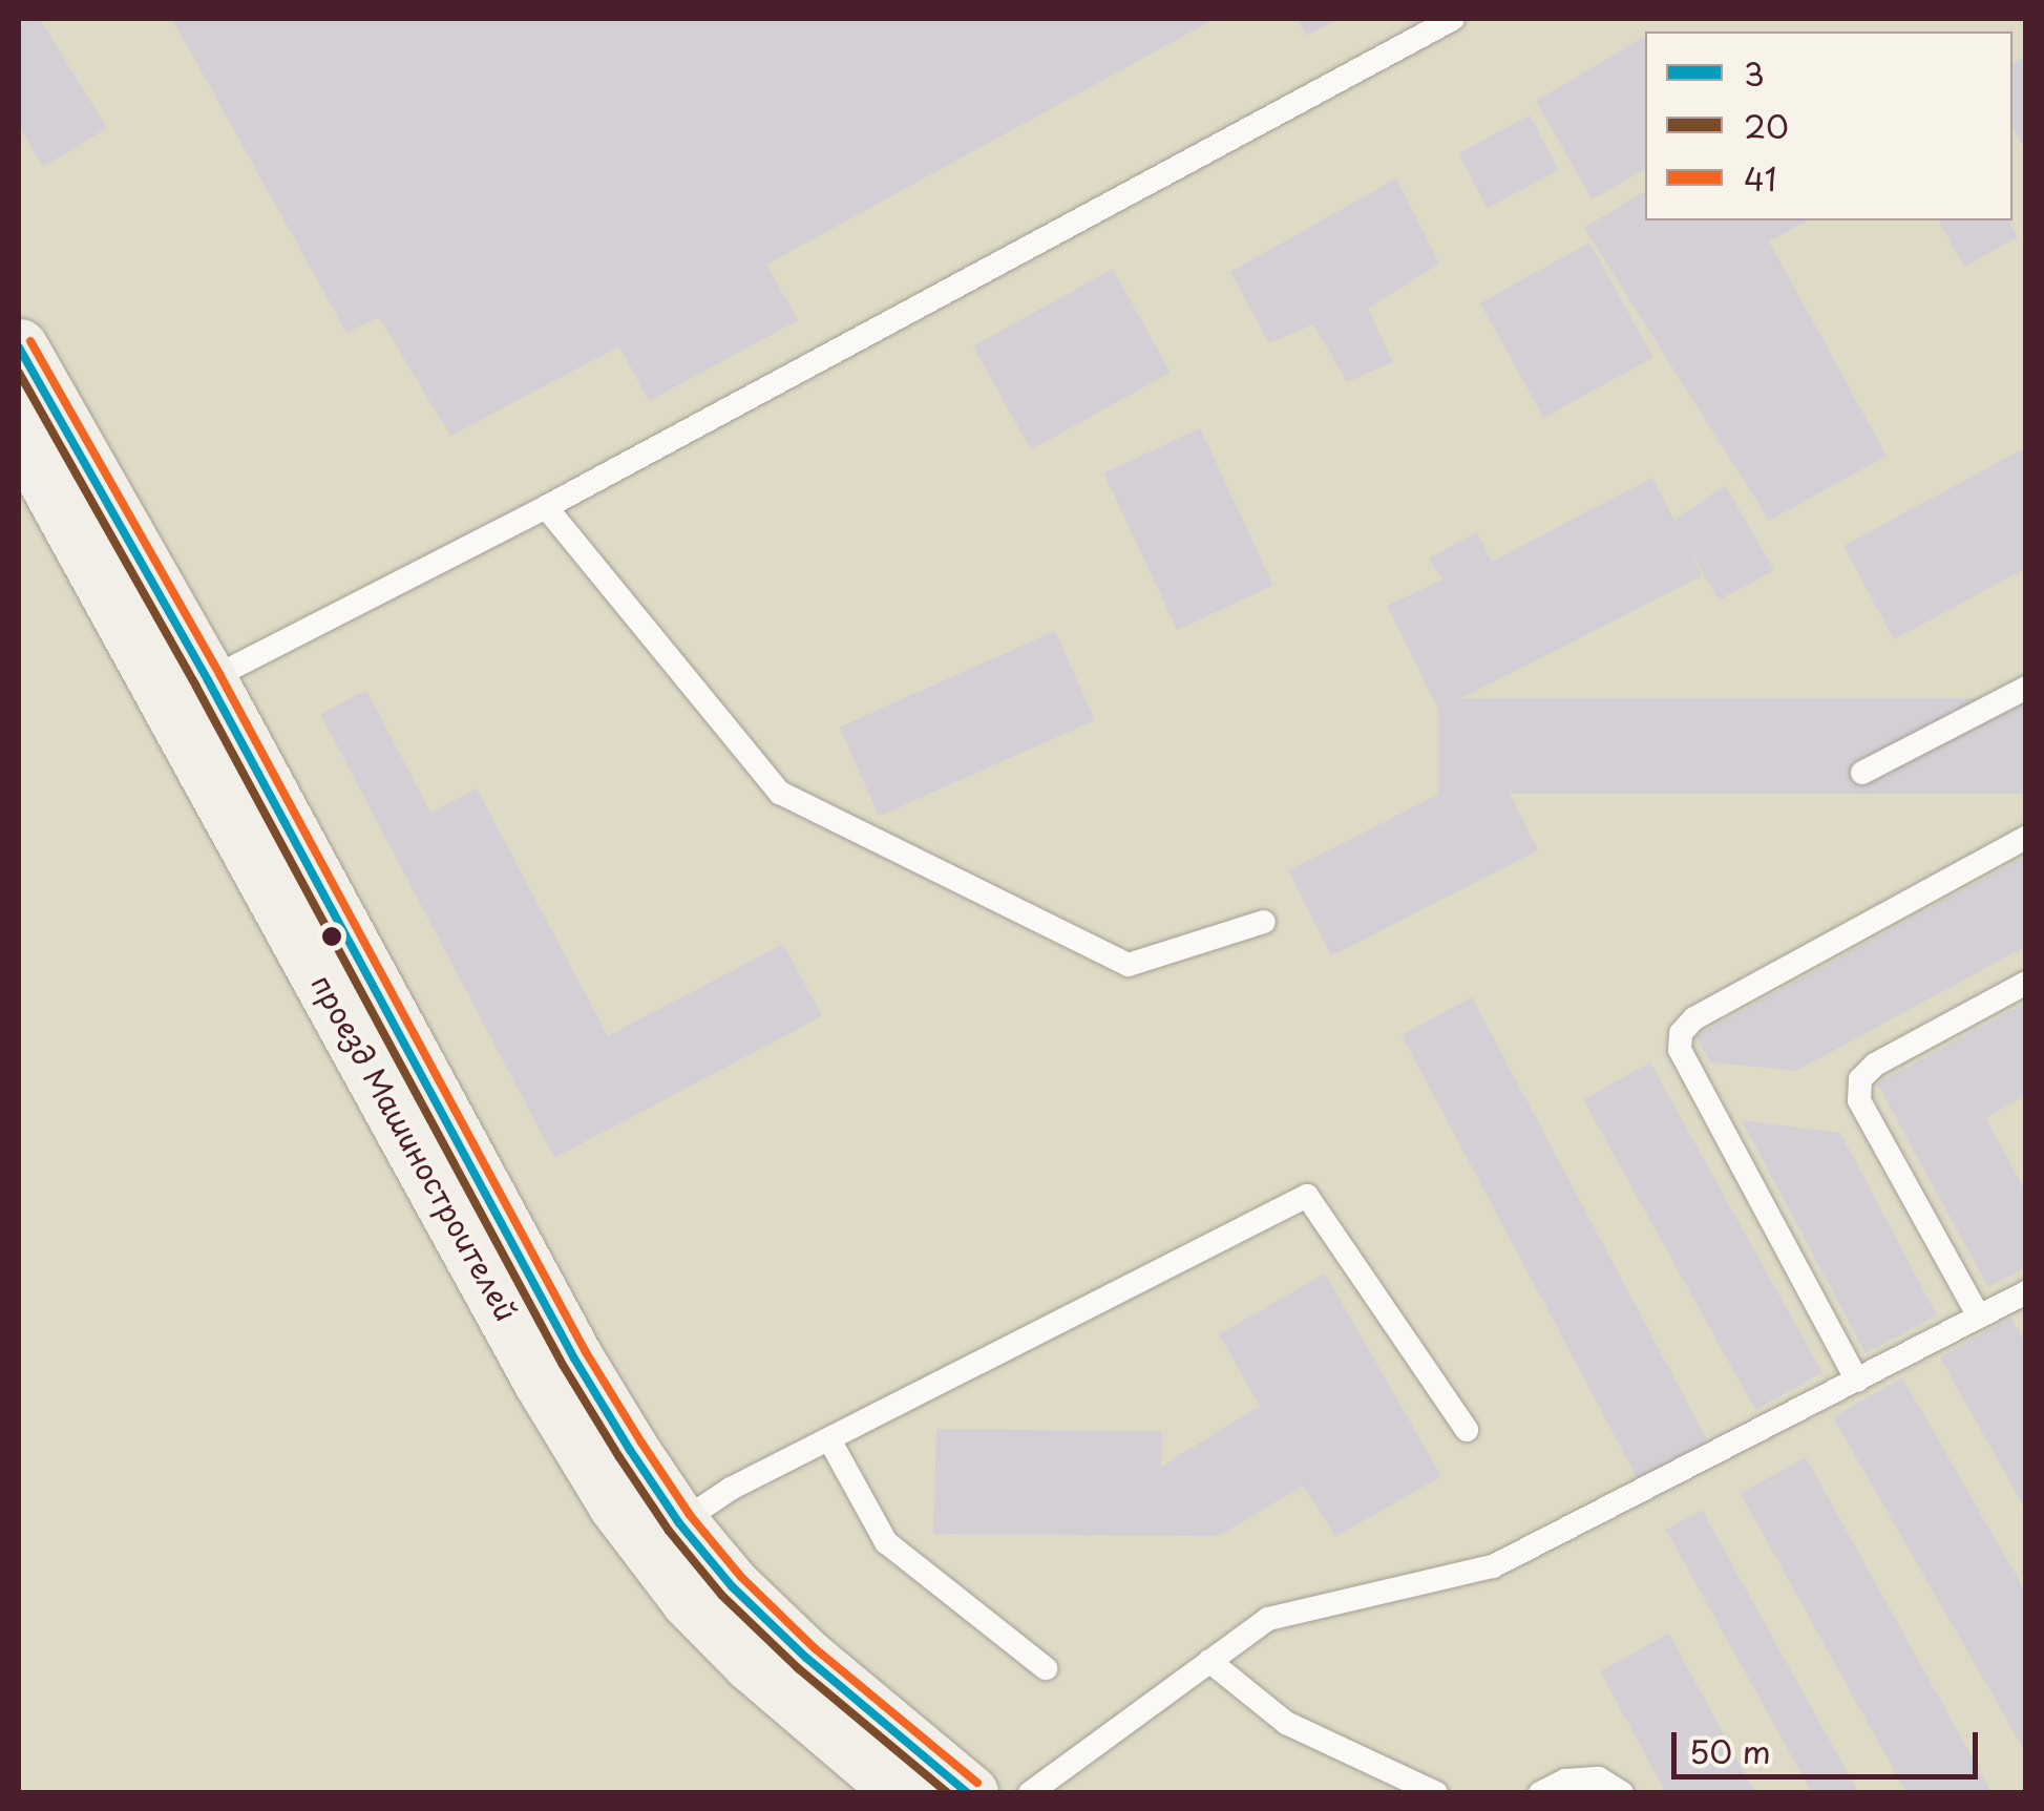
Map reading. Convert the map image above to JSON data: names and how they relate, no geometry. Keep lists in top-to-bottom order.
{
  "streets": {
    "main road": ["проезд Машиностроителей"]
  },
  "lines": ["transit line 41", "transit line 3", "transit line 20"],
  "legend": ["3", "20", "41"],
  "scale_bar": "50 m"
}
